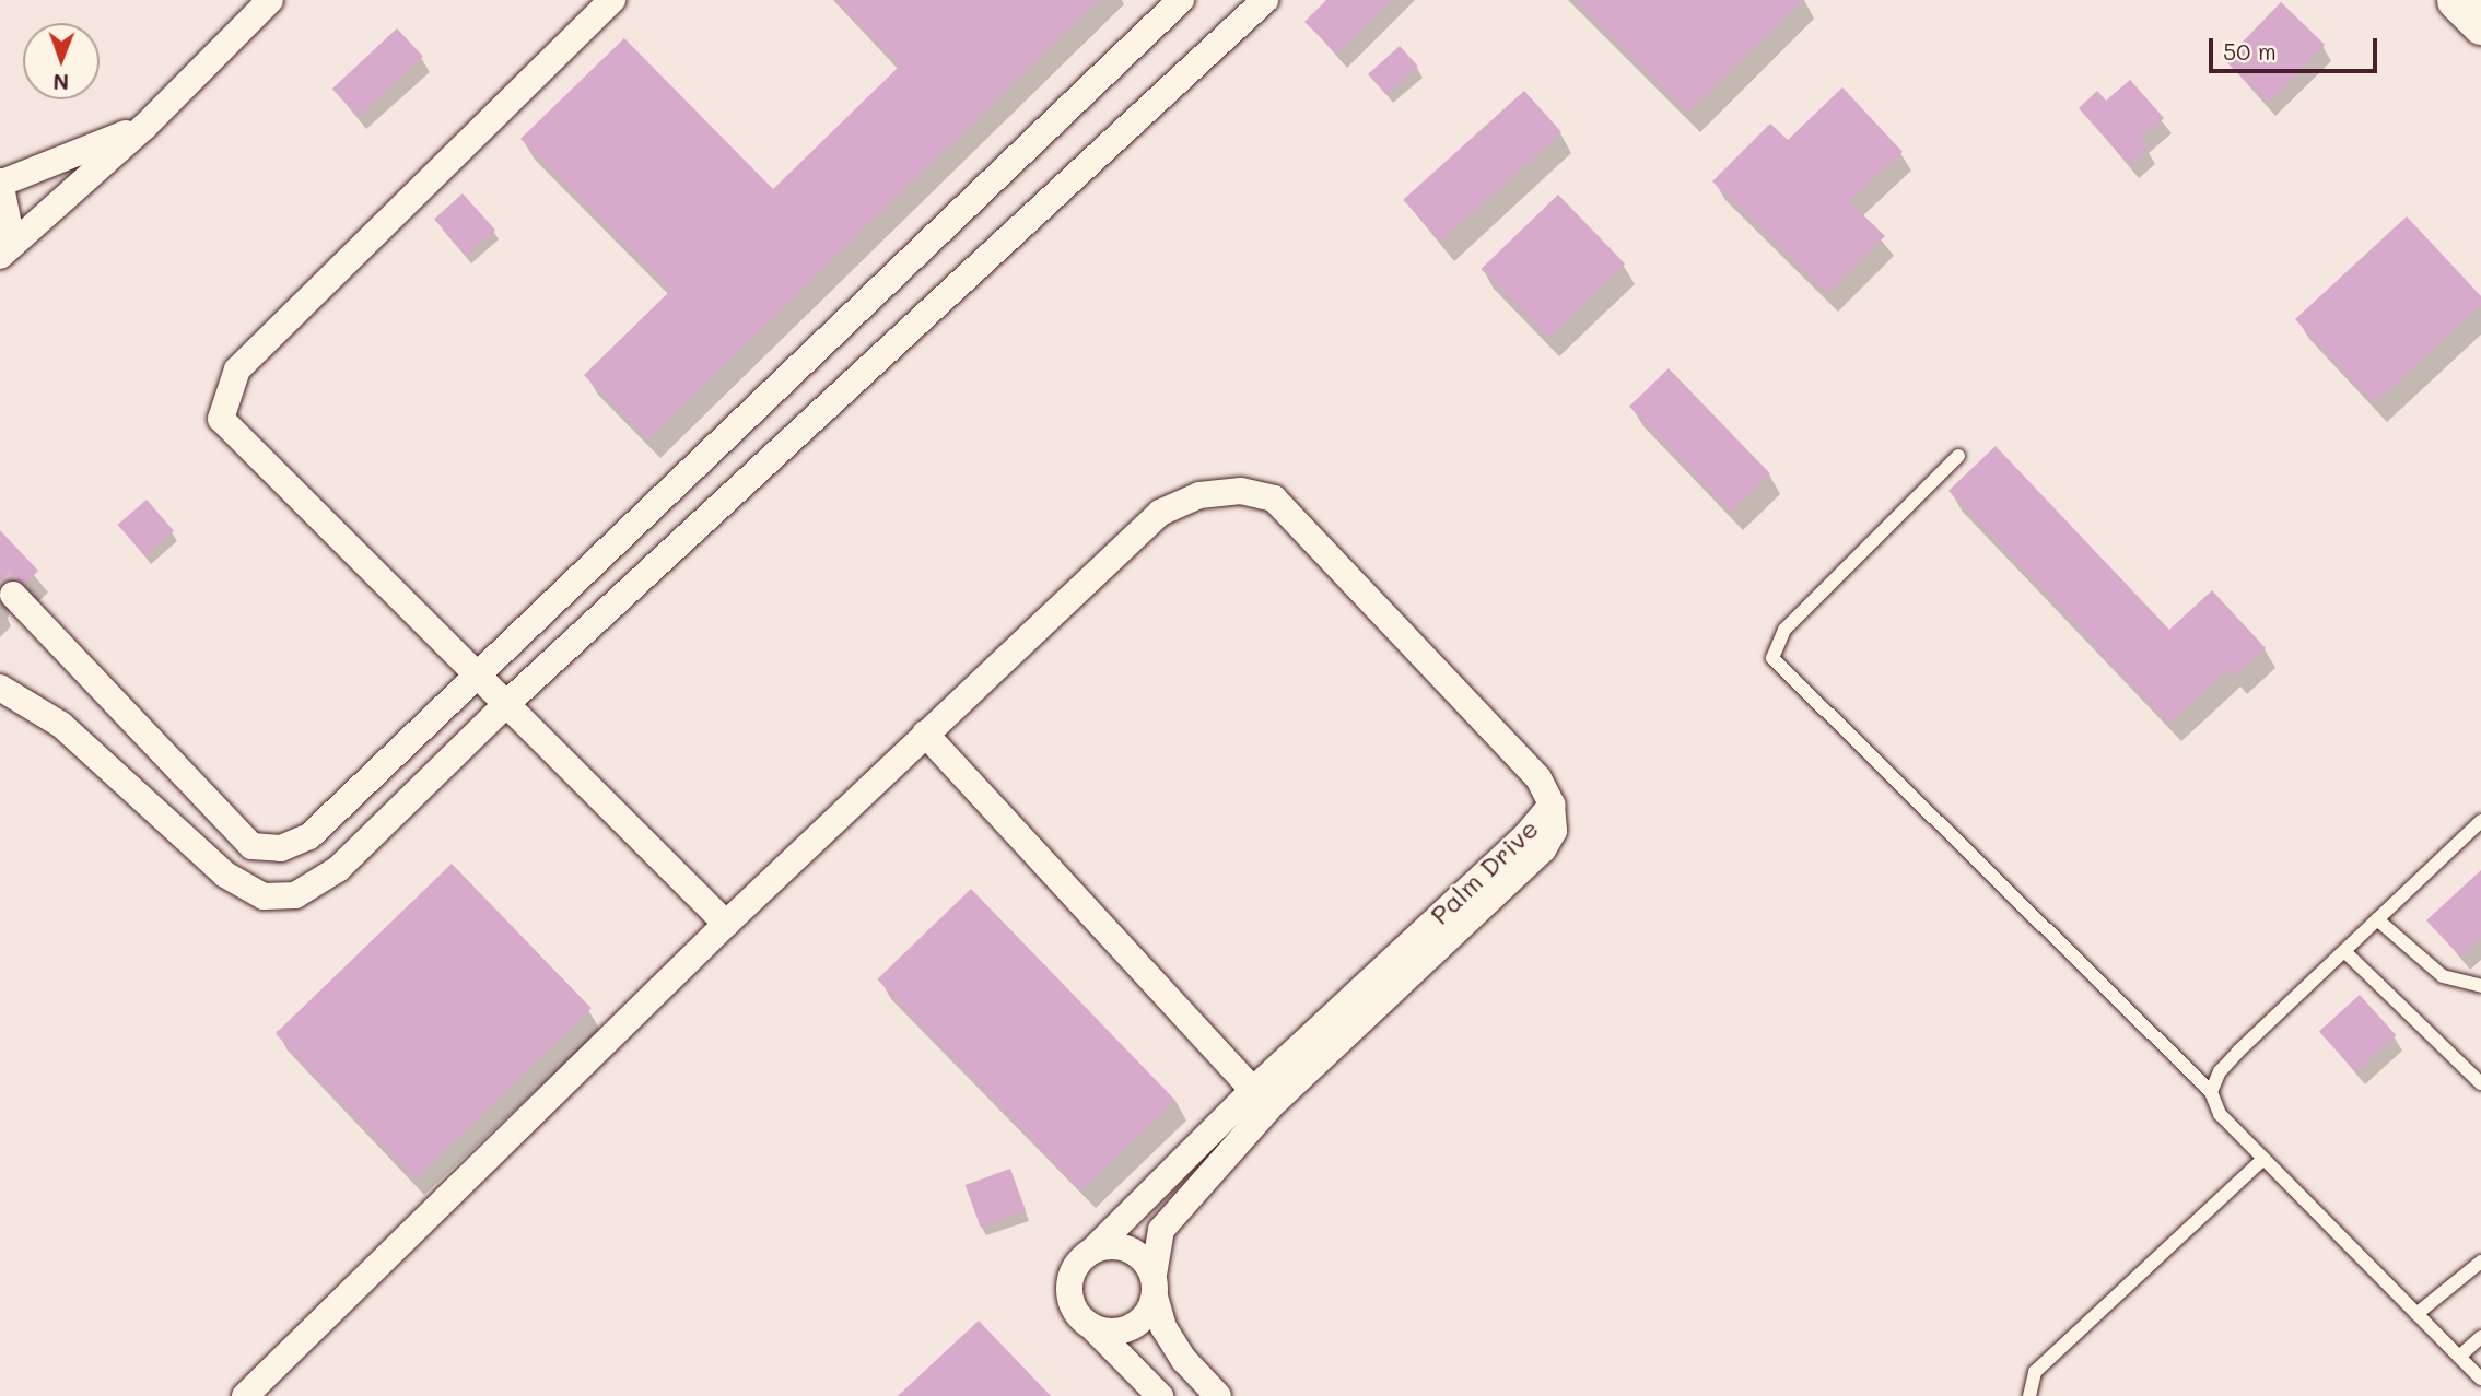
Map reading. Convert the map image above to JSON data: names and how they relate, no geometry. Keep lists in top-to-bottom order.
{
  "streets": {
    "street": ["Palm Drive"]
  },
  "scale_bar": "50 m",
  "north": "bottom"
}
